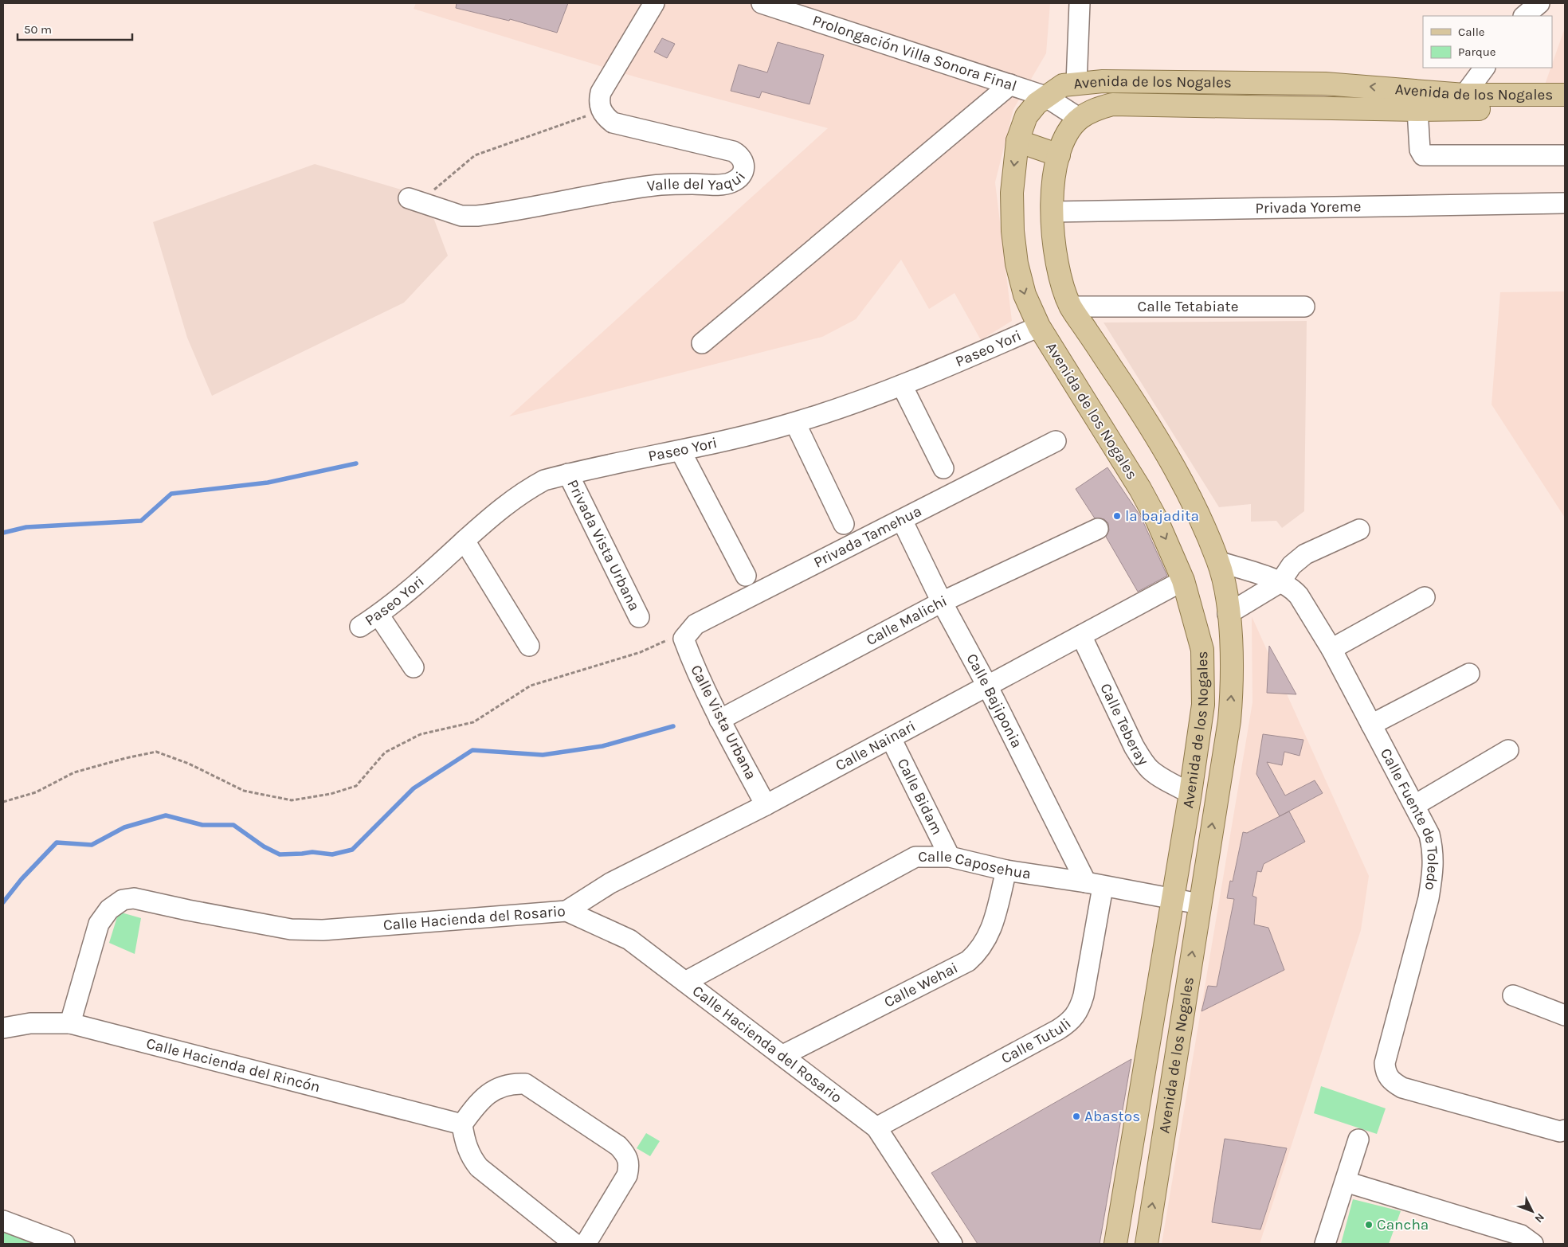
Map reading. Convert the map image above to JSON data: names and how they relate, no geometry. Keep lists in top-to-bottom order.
{
  "streets": {
    "main road": ["Avenida de los Nogales"],
    "street": [
      "Prolongación Villa Sonora Final",
      "Valle del Yaqui",
      "Privada Yoreme",
      "Calle Tetabiate",
      "Paseo Yori",
      "Privada Tamehua",
      "Privada Vista Urbana",
      "Calle Malichi",
      "Calle Bajiponia",
      "Calle Vista Urbana",
      "Calle Teberay",
      "Calle Nainari",
      "Calle Bidam",
      "Calle Fuente de Toledo",
      "Calle Caposehua",
      "Calle Hacienda del Rosario",
      "Calle Wehai",
      "Calle Tutuli",
      "Calle Hacienda del Rincón"
    ]
  },
  "crossings": [
    ["Prolongación Villa Sonora Final", "Avenida de los Nogales"],
    ["Avenida de los Nogales", "Privada Yoreme"],
    ["Avenida de los Nogales", "Calle Tetabiate"],
    ["Avenida de los Nogales", "Paseo Yori"],
    ["Avenida de los Nogales", "Calle Teberay"],
    ["Avenida de los Nogales", "Calle Nainari"],
    ["Avenida de los Nogales", "Calle Fuente de Toledo"],
    ["Avenida de los Nogales", "Calle Caposehua"],
    ["Paseo Yori", "Privada Vista Urbana"],
    ["Privada Tamehua", "Calle Bajiponia"],
    ["Privada Tamehua", "Calle Vista Urbana"],
    ["Calle Malichi", "Calle Bajiponia"],
    ["Calle Malichi", "Calle Vista Urbana"],
    ["Calle Bajiponia", "Calle Nainari"],
    ["Calle Bajiponia", "Calle Caposehua"],
    ["Calle Bajiponia", "Calle Tutuli"],
    ["Calle Vista Urbana", "Calle Nainari"],
    ["Calle Teberay", "Calle Nainari"],
    ["Calle Nainari", "Calle Bidam"],
    ["Calle Nainari", "Calle Hacienda del Rosario"],
    ["Calle Bidam", "Calle Caposehua"],
    ["Calle Caposehua", "Calle Hacienda del Rosario"],
    ["Calle Caposehua", "Calle Wehai"],
    ["Calle Caposehua", "Calle Tutuli"],
    ["Calle Hacienda del Rosario", "Calle Wehai"],
    ["Calle Hacienda del Rosario", "Calle Tutuli"],
    ["Calle Hacienda del Rosario", "Calle Hacienda del Rincón"]
  ],
  "places": ["la bajadita", "Abastos", "Cancha"],
  "legend": ["Calle", "Parque"],
  "scale_bar": "50 m",
  "north": "bottom right"
}
